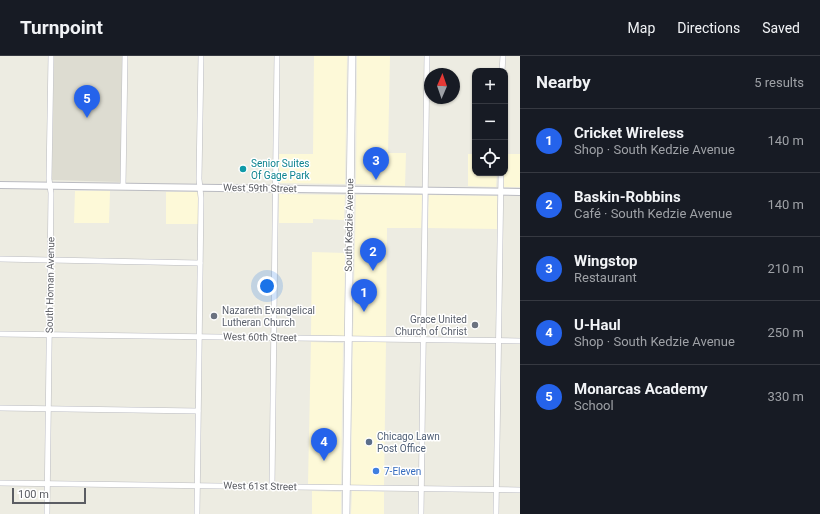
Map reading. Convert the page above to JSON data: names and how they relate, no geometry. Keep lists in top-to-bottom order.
{
  "streets": {
    "main road": ["South Kedzie Avenue"],
    "street": [
      "West 59th Street",
      "South Homan Avenue",
      "West 60th Street",
      "West 61st Street"
    ]
  },
  "crossings": [
    ["West 59th Street", "South Kedzie Avenue"],
    ["West 59th Street", "South Homan Avenue"],
    ["South Kedzie Avenue", "West 60th Street"],
    ["South Kedzie Avenue", "West 61st Street"],
    ["South Homan Avenue", "West 60th Street"],
    ["South Homan Avenue", "West 61st Street"]
  ],
  "places": [
    "Senior Suites Of Gage Park",
    "Nazareth Evangelical Lutheran Church",
    "Grace United Church of Christ",
    "Chicago Lawn Post Office",
    "7-Eleven"
  ],
  "scale_bar": "100 m",
  "north": "top",
  "page": {
    "header": "Turnpoint",
    "nav": ["Map", "Directions", "Saved"],
    "heading": ["Nearby", "5 results"],
    "map_buttons": ["+", "−"],
    "pins": [
      "5",
      "3",
      "2",
      "1",
      "4"
    ],
    "list": [
      {
        "mark": "1",
        "name": "Cricket Wireless",
        "note": "Shop · South Kedzie Avenue",
        "value": "140 m"
      },
      {
        "mark": "2",
        "name": "Baskin-Robbins",
        "note": "Café · South Kedzie Avenue",
        "value": "140 m"
      },
      {
        "mark": "3",
        "name": "Wingstop",
        "note": "Restaurant",
        "value": "210 m"
      },
      {
        "mark": "4",
        "name": "U-Haul",
        "note": "Shop · South Kedzie Avenue",
        "value": "250 m"
      },
      {
        "mark": "5",
        "name": "Monarcas Academy",
        "note": "School",
        "value": "330 m"
      }
    ],
    "scale": "100 m"
  }
}
